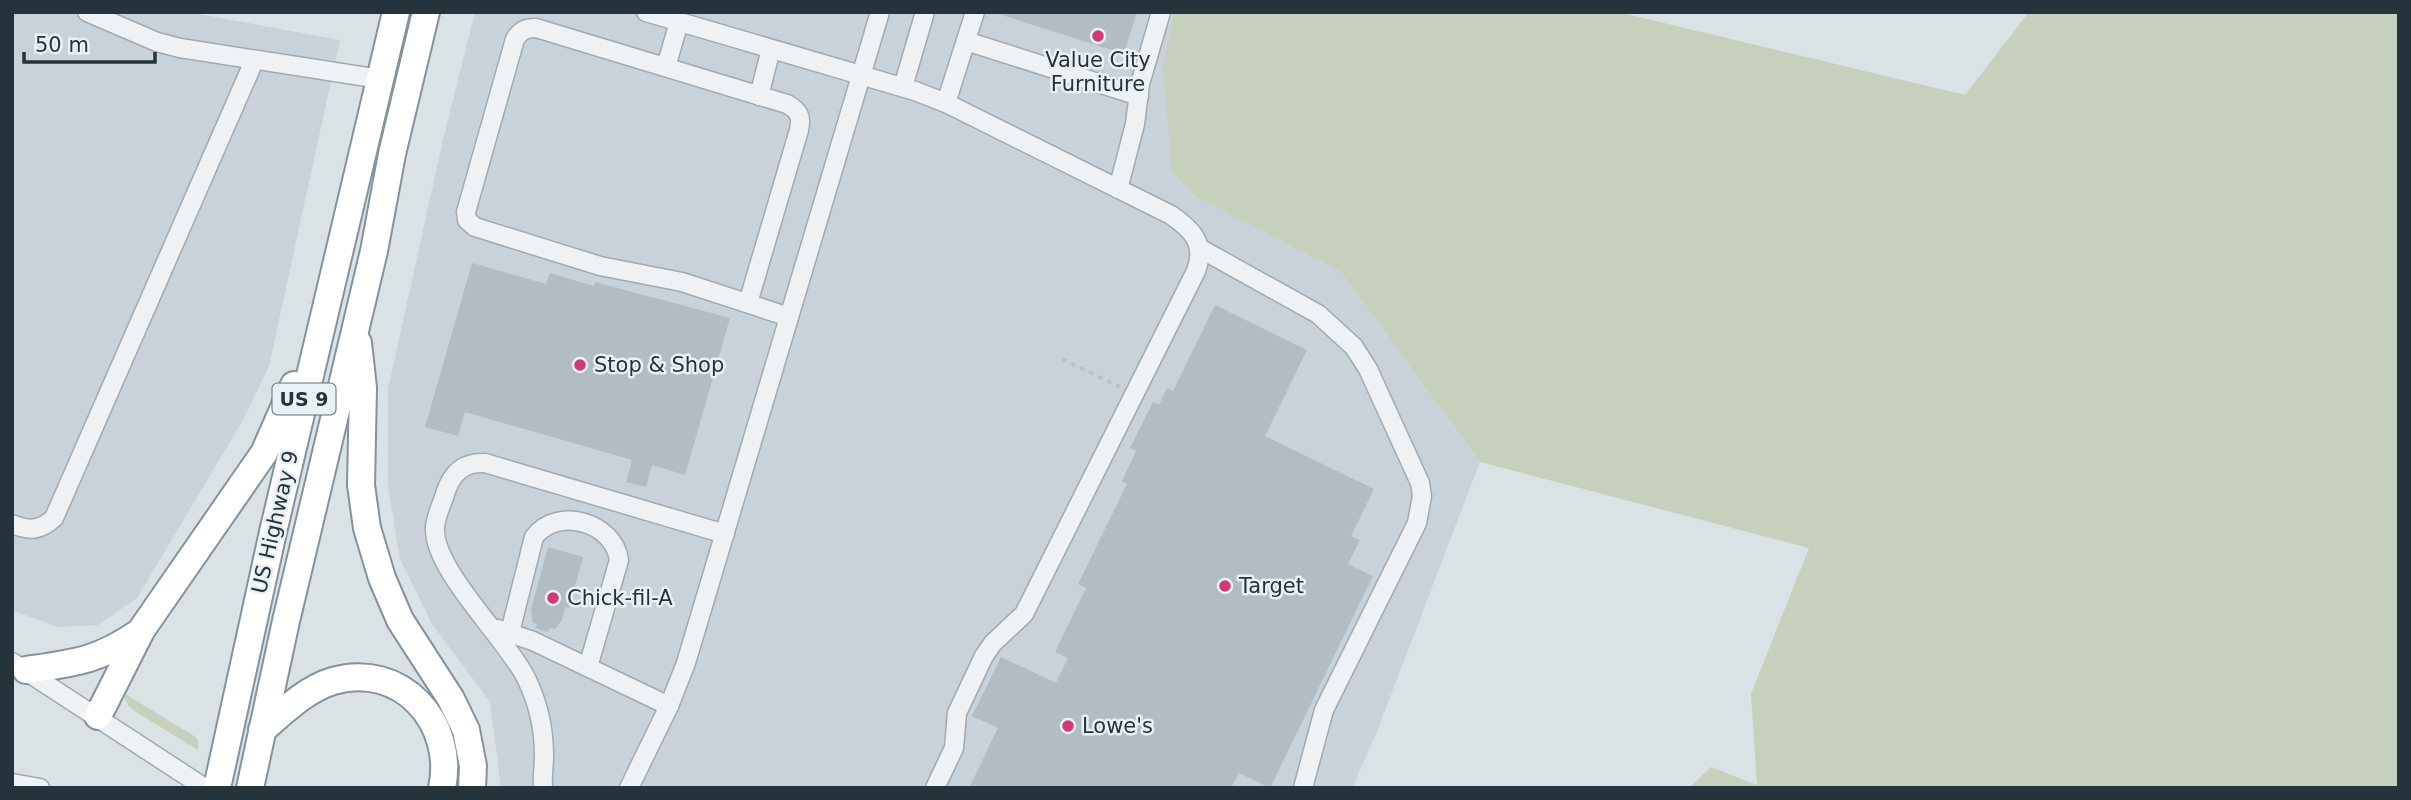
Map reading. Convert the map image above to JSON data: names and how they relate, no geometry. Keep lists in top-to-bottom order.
{
  "streets": {
    "highway": ["US 9", "US Highway 9"]
  },
  "places": [
    "Value City Furniture",
    "Stop & Shop",
    "Target",
    "Chick-fil-A",
    "Lowe's"
  ],
  "scale_bar": "50 m"
}
